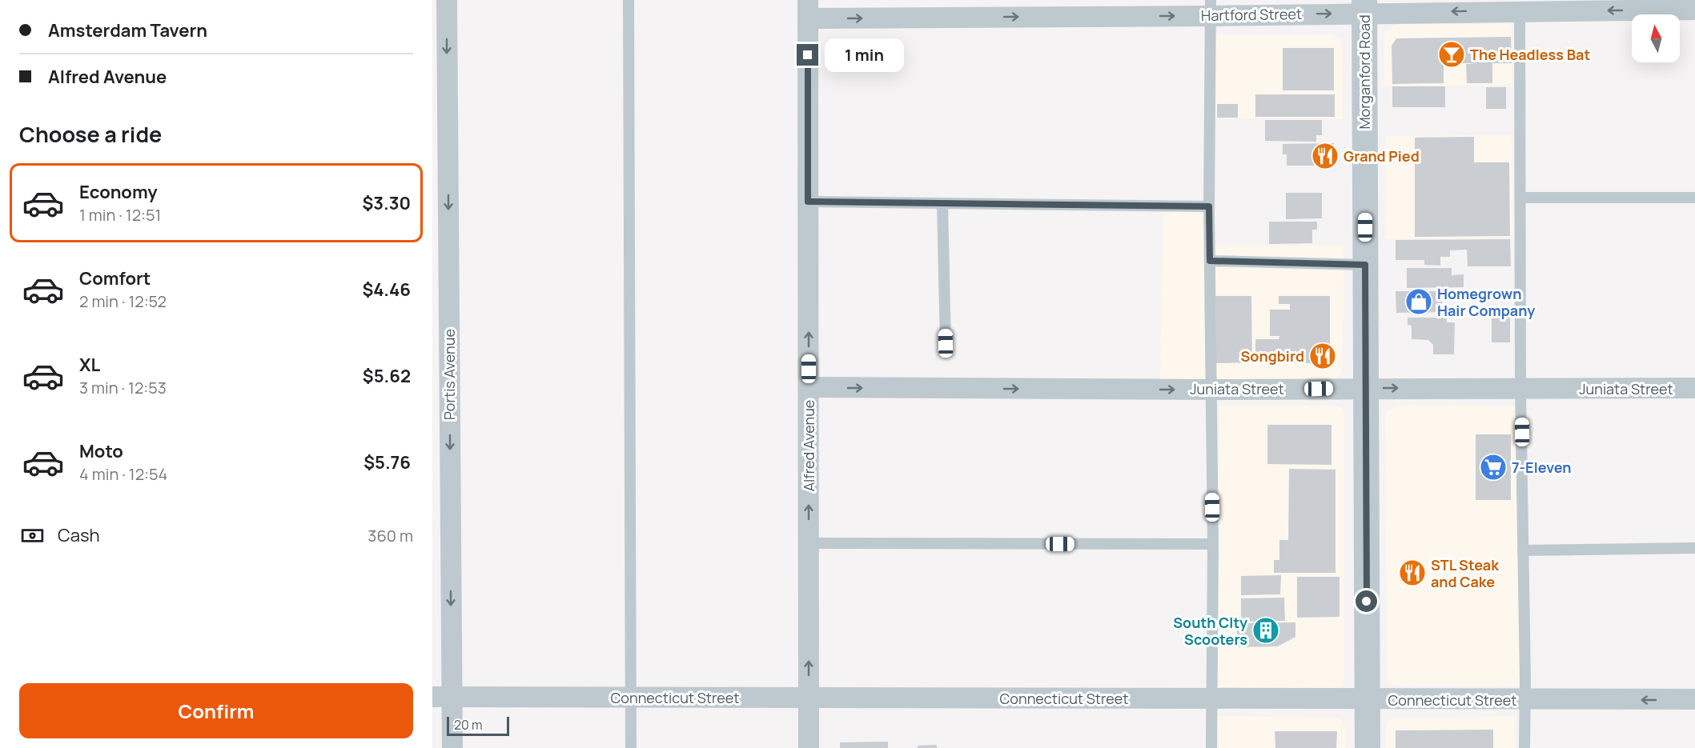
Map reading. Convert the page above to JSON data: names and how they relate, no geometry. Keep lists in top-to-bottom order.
{
  "streets": {
    "street": [
      "Hartford Street",
      "Morganford Road",
      "Portis Avenue",
      "Juniata Street",
      "Alfred Avenue",
      "Connecticut Street"
    ]
  },
  "crossings": [
    ["Hartford Street", "Morganford Road"],
    ["Hartford Street", "Alfred Avenue"],
    ["Morganford Road", "Juniata Street"],
    ["Morganford Road", "Connecticut Street"],
    ["Portis Avenue", "Connecticut Street"],
    ["Juniata Street", "Alfred Avenue"],
    ["Alfred Avenue", "Connecticut Street"]
  ],
  "one_way": ["Portis Avenue", "Juniata Street", "Alfred Avenue"],
  "places": {
    "bar": ["The Headless Bat"],
    "restaurant": ["Grand Pied", "Songbird", "STL Steak and Cake"],
    "shop": ["Homegrown Hair Company"],
    "supermarket": ["7-Eleven"],
    "building": ["South CIty Scooters"]
  },
  "scale_bar": "20 m",
  "north": "top",
  "page": {
    "banner": ["Amsterdam Tavern", "Alfred Avenue"],
    "bubble": "1 min",
    "heading": "Choose a ride",
    "list": [
      {
        "name": "Economy",
        "note": "1 min · 12:51",
        "value": "$3.30"
      },
      {
        "name": "Comfort",
        "note": "2 min · 12:52",
        "value": "$4.46"
      },
      {
        "name": "XL",
        "note": "3 min · 12:53",
        "value": "$5.62"
      },
      {
        "name": "Moto",
        "note": "4 min · 12:54",
        "value": "$5.76"
      }
    ],
    "pay": ["Cash", "360 m"],
    "buttons": "Confirm",
    "scale": "20 m"
  }
}
